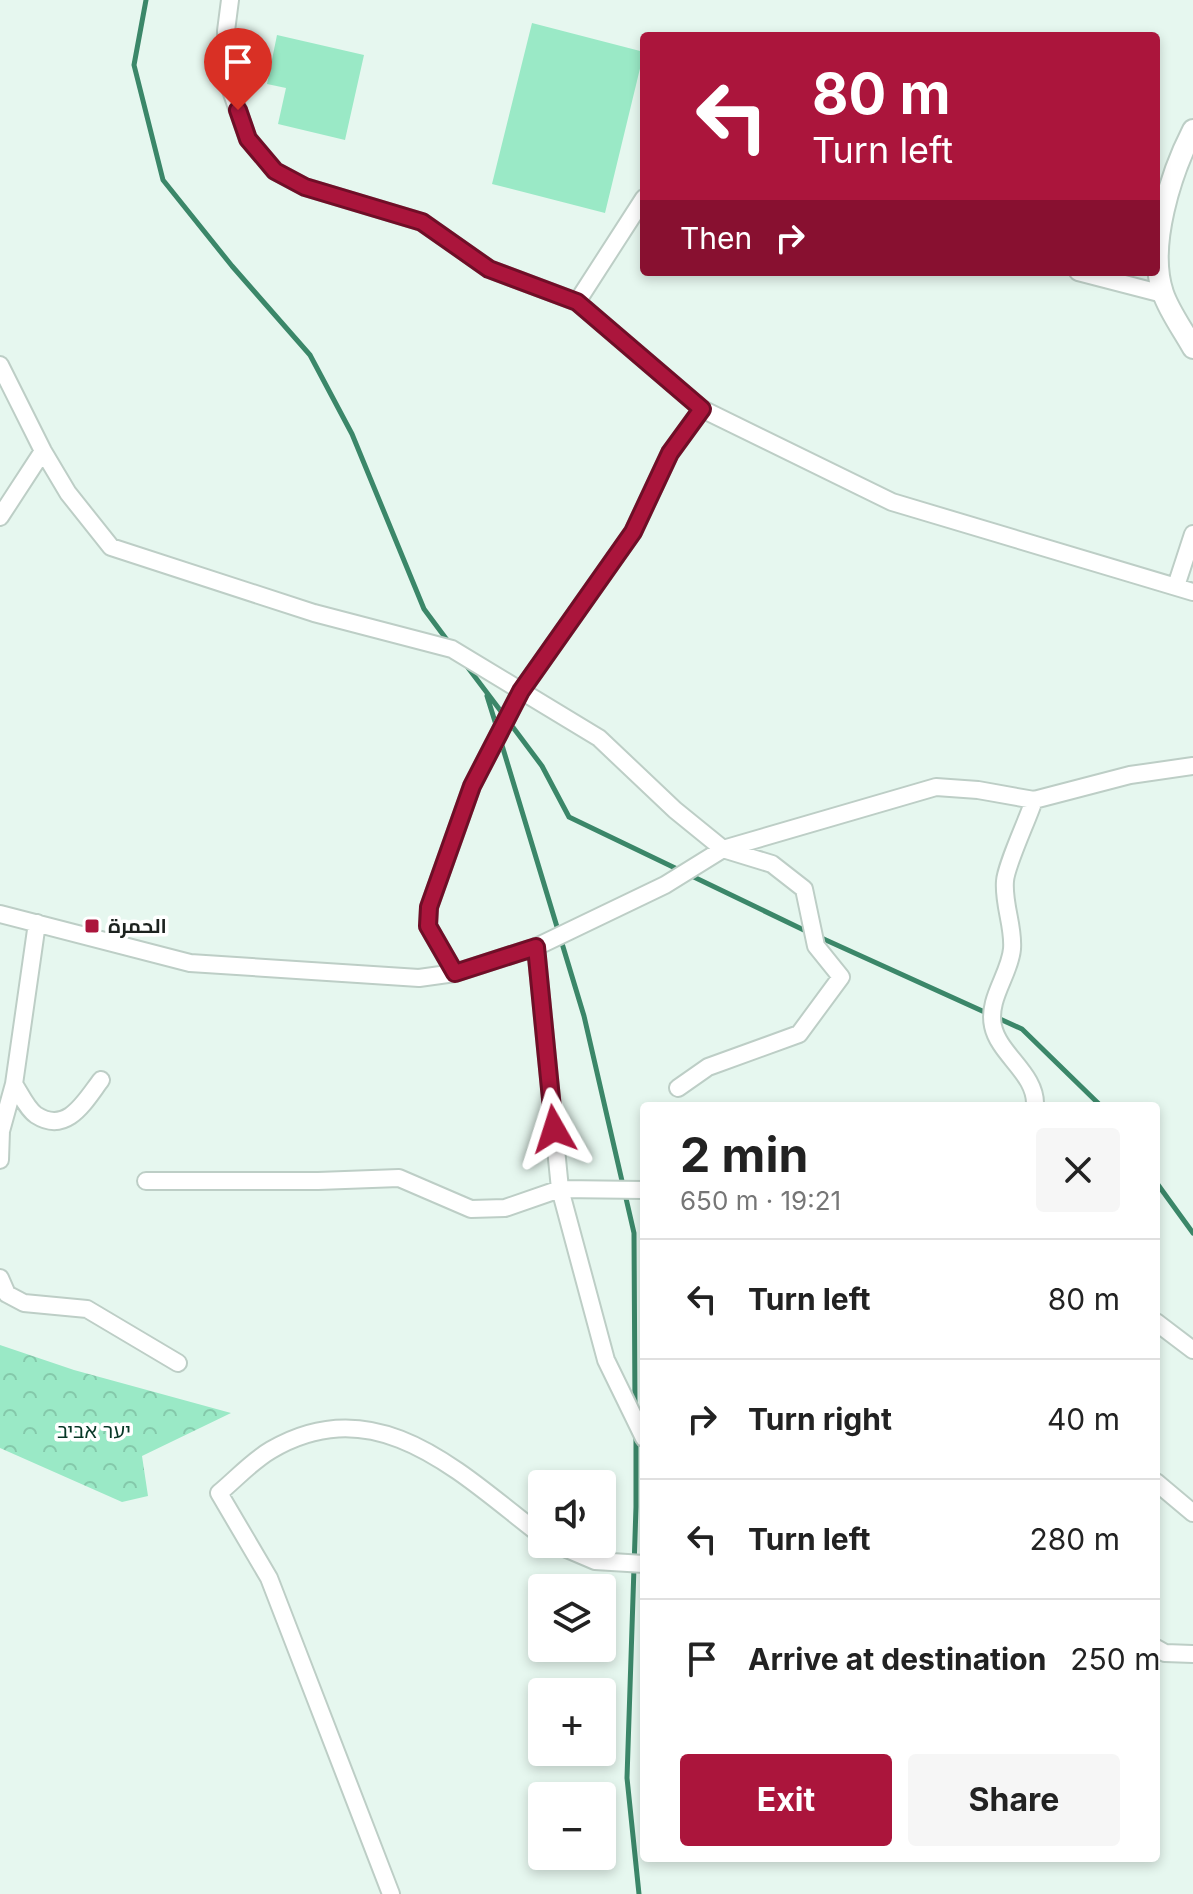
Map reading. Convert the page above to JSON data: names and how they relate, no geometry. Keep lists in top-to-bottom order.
{
  "parks": ["יער אביב"],
  "places": {
    "transit": ["الحمرة"]
  },
  "page": {
    "turn": ["80 m", "Turn left"],
    "then": "Then",
    "heading": ["2 min", "650 m · 19:21"],
    "list": [
      {
        "name": "Turn left",
        "value": "80 m"
      },
      {
        "name": "Turn right",
        "value": "40 m"
      },
      {
        "name": "Turn left",
        "value": "280 m"
      },
      {
        "name": "Arrive at destination",
        "value": "250 m"
      }
    ],
    "map_buttons": ["+", "−"],
    "buttons": ["Exit", "Share"]
  }
}
